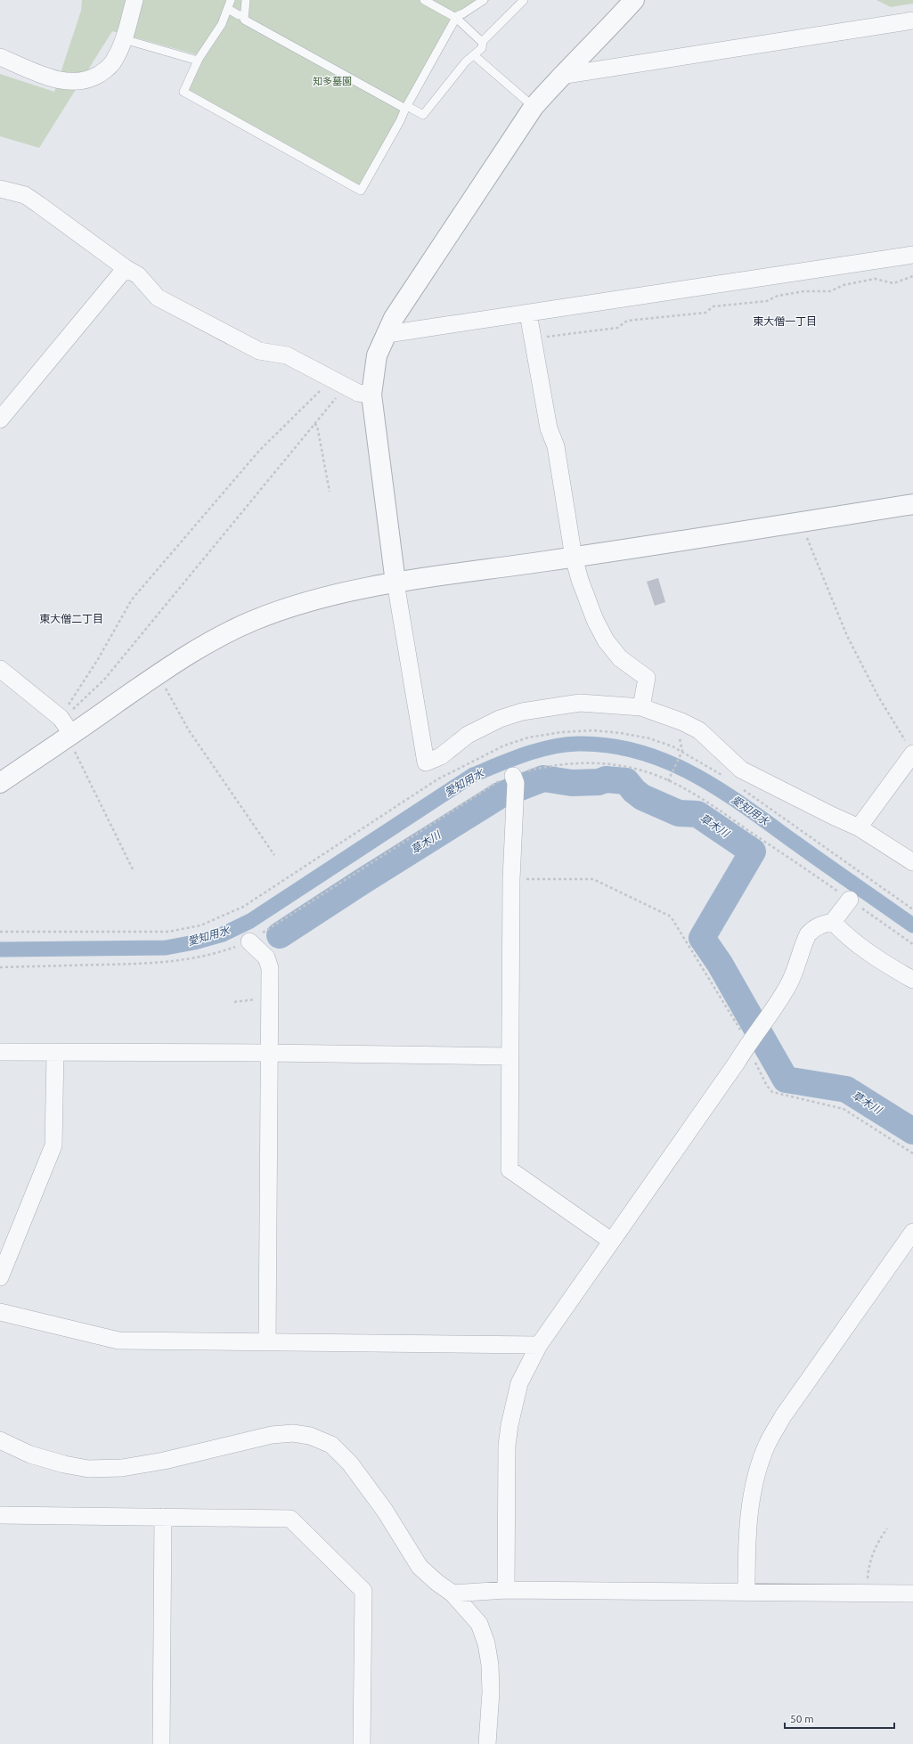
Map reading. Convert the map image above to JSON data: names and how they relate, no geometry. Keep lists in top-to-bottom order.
{
  "districts": ["東大僧一丁目", "東大僧二丁目"],
  "water": ["愛知用水", "草木川"],
  "parks": ["知多墓園"],
  "scale_bar": "50 m"
}
